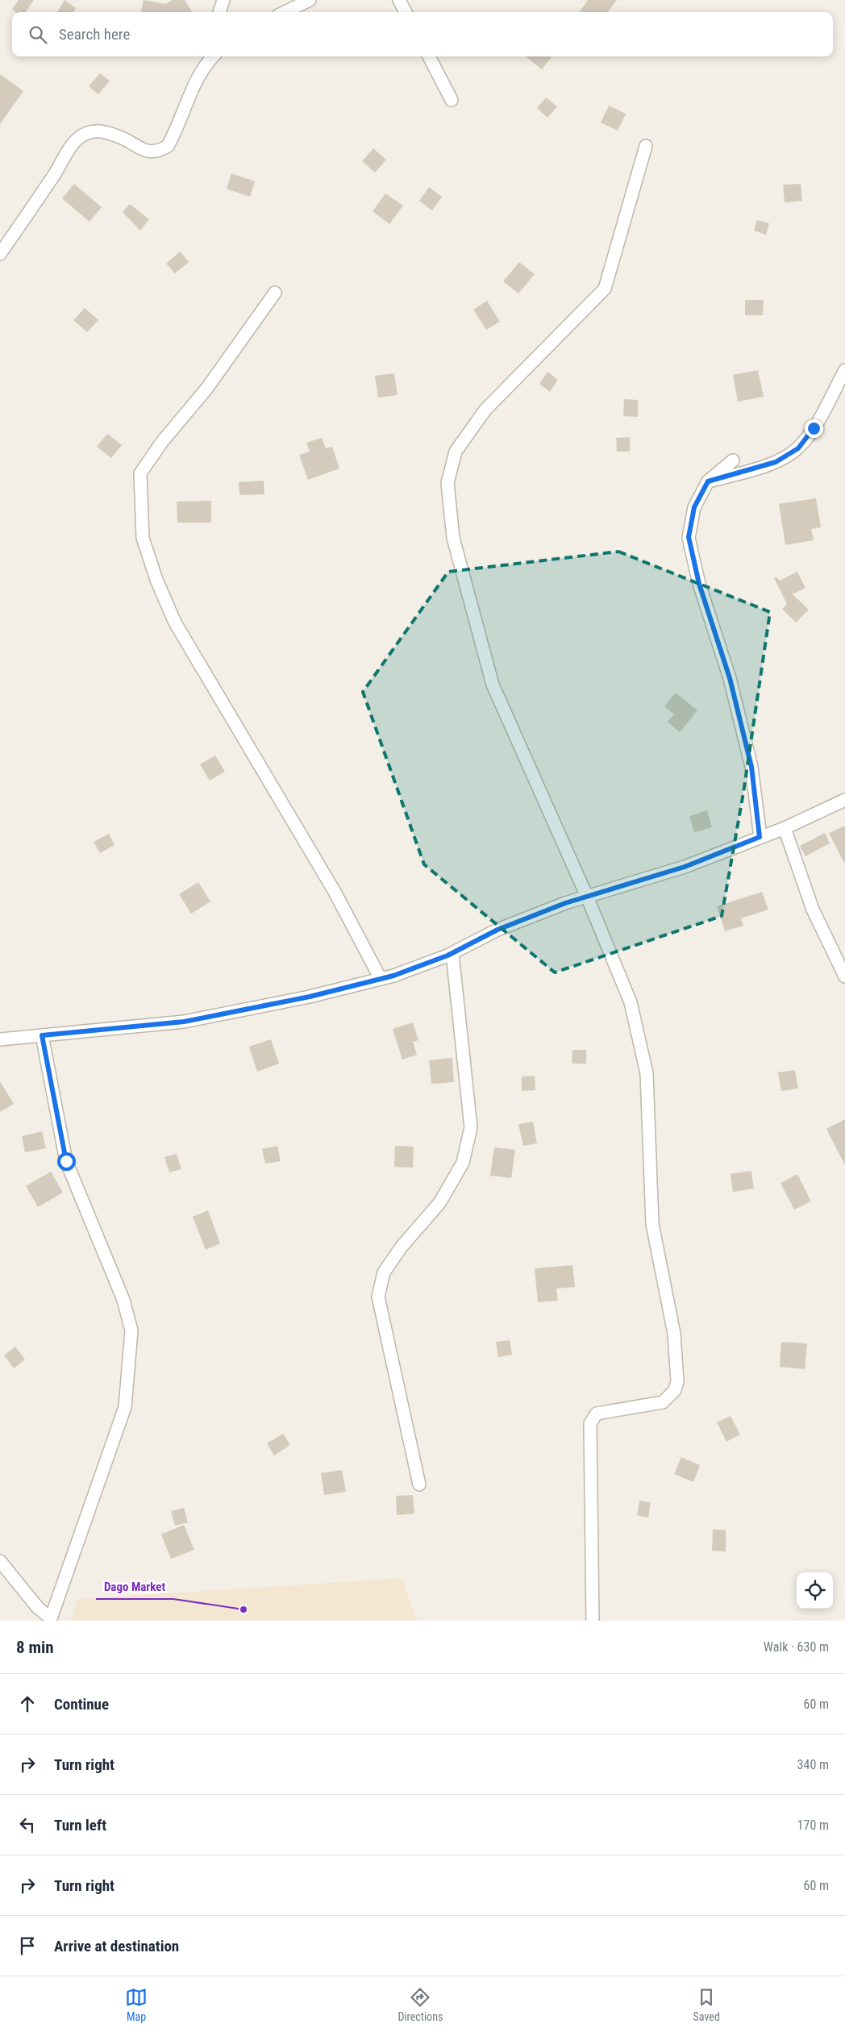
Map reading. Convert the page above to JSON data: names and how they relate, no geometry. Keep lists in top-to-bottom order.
{
  "places": ["Dago Market"],
  "page": {
    "search": "Search here",
    "heading": ["8 min", "Walk · 630 m"],
    "list": [
      ["Continue", "60 m"],
      ["Turn right", "340 m"],
      ["Turn left", "170 m"],
      ["Turn right", "60 m"],
      "Arrive at destination"
    ],
    "nav": ["Map", "Directions", "Saved"]
  }
}
